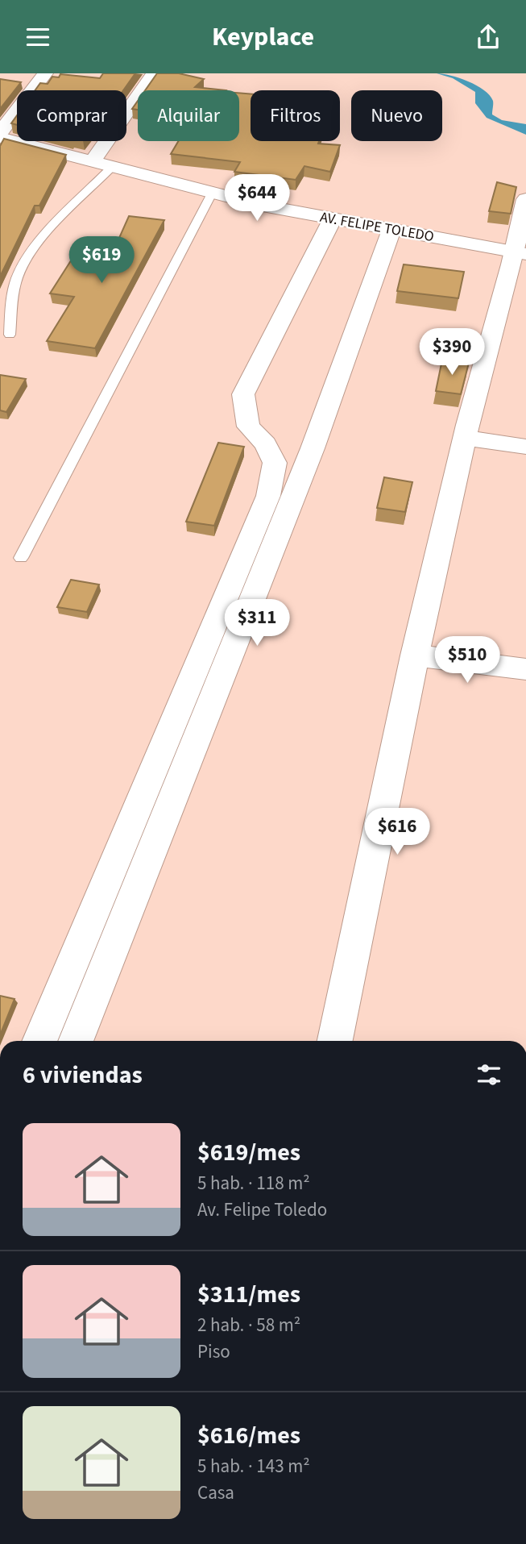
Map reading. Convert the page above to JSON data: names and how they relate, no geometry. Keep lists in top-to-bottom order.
{
  "streets": {
    "street": ["AV. FELIPE TOLEDO"]
  },
  "page": {
    "header": "Keyplace",
    "chip": [
      "Comprar",
      "Alquilar",
      "Filtros",
      "Nuevo"
    ],
    "price": [
      "$644",
      "$619",
      "$390",
      "$311",
      "$510",
      "$616"
    ],
    "heading": "6 viviendas",
    "list": [
      {
        "name": "$619/mes",
        "note": "5 hab. · 118 m² · Av. Felipe Toledo"
      },
      {
        "name": "$311/mes",
        "note": "2 hab. · 58 m² · Piso"
      },
      {
        "name": "$616/mes",
        "note": "5 hab. · 143 m² · Casa"
      }
    ]
  }
}
